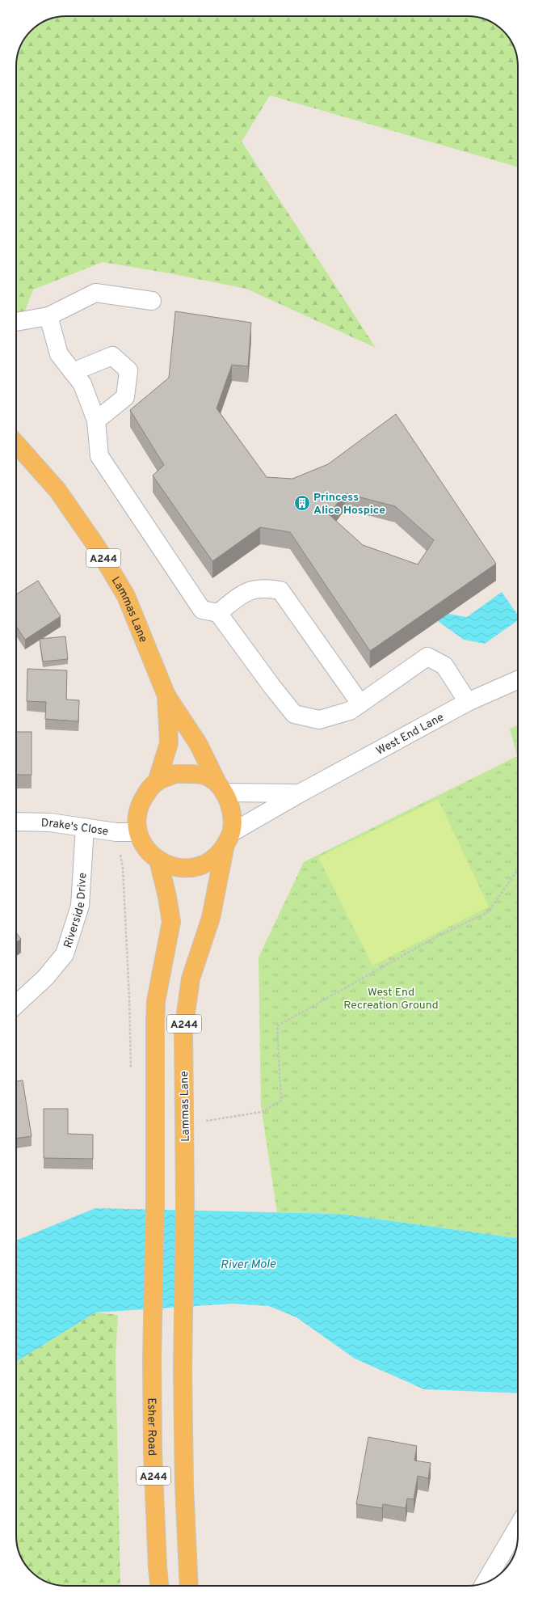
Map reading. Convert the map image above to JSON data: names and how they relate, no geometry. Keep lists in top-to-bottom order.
{
  "streets": {
    "main road": ["A244", "Lammas Lane", "Esher Road"],
    "street": ["West End Lane", "Drake's Close", "Riverside Drive"]
  },
  "crossings": [
    ["Lammas Lane", "West End Lane"],
    ["Lammas Lane", "Drake's Close"],
    ["Lammas Lane", "Esher Road"],
    ["West End Lane", "Drake's Close"],
    ["West End Lane", "Esher Road"],
    ["Drake's Close", "Riverside Drive"],
    ["Drake's Close", "Esher Road"]
  ],
  "water": ["River Mole"],
  "parks": ["West End Recreation Ground"],
  "places": {
    "building": ["Princess Alice Hospice"]
  }
}
